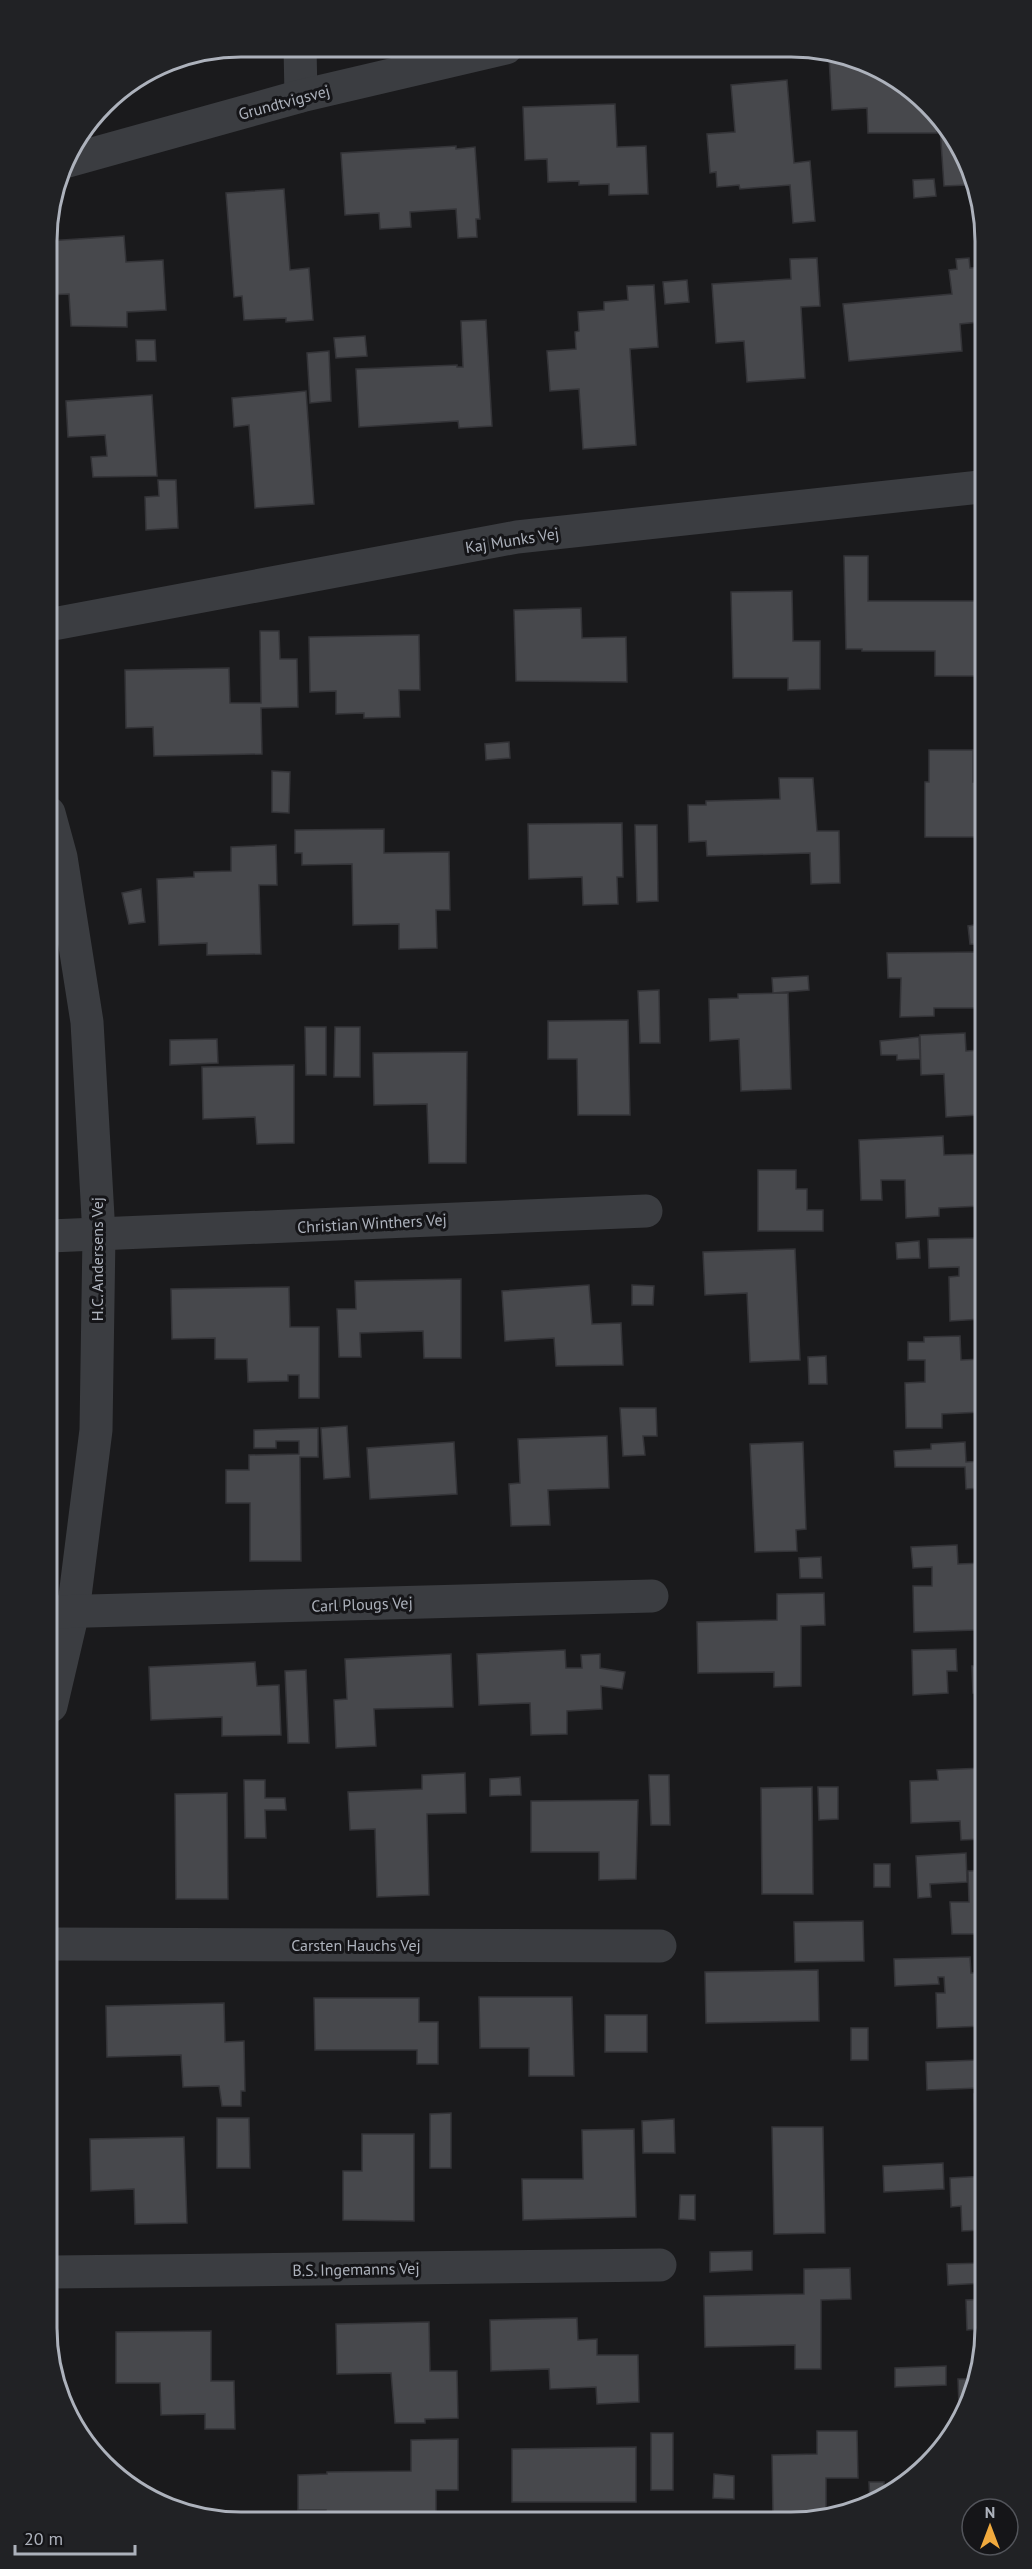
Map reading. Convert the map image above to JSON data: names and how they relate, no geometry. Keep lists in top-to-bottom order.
{
  "streets": {
    "street": [
      "Grundtvigsvej",
      "Kaj Munks Vej",
      "Christian Winthers Vej",
      "H.C. Andersens Vej",
      "Carl Plougs Vej",
      "Carsten Hauchs Vej",
      "B.S. Ingemanns Vej"
    ]
  },
  "crossings": [
    ["Christian Winthers Vej", "H.C. Andersens Vej"],
    ["H.C. Andersens Vej", "Carl Plougs Vej"]
  ],
  "scale_bar": "20 m",
  "north": "top"
}
